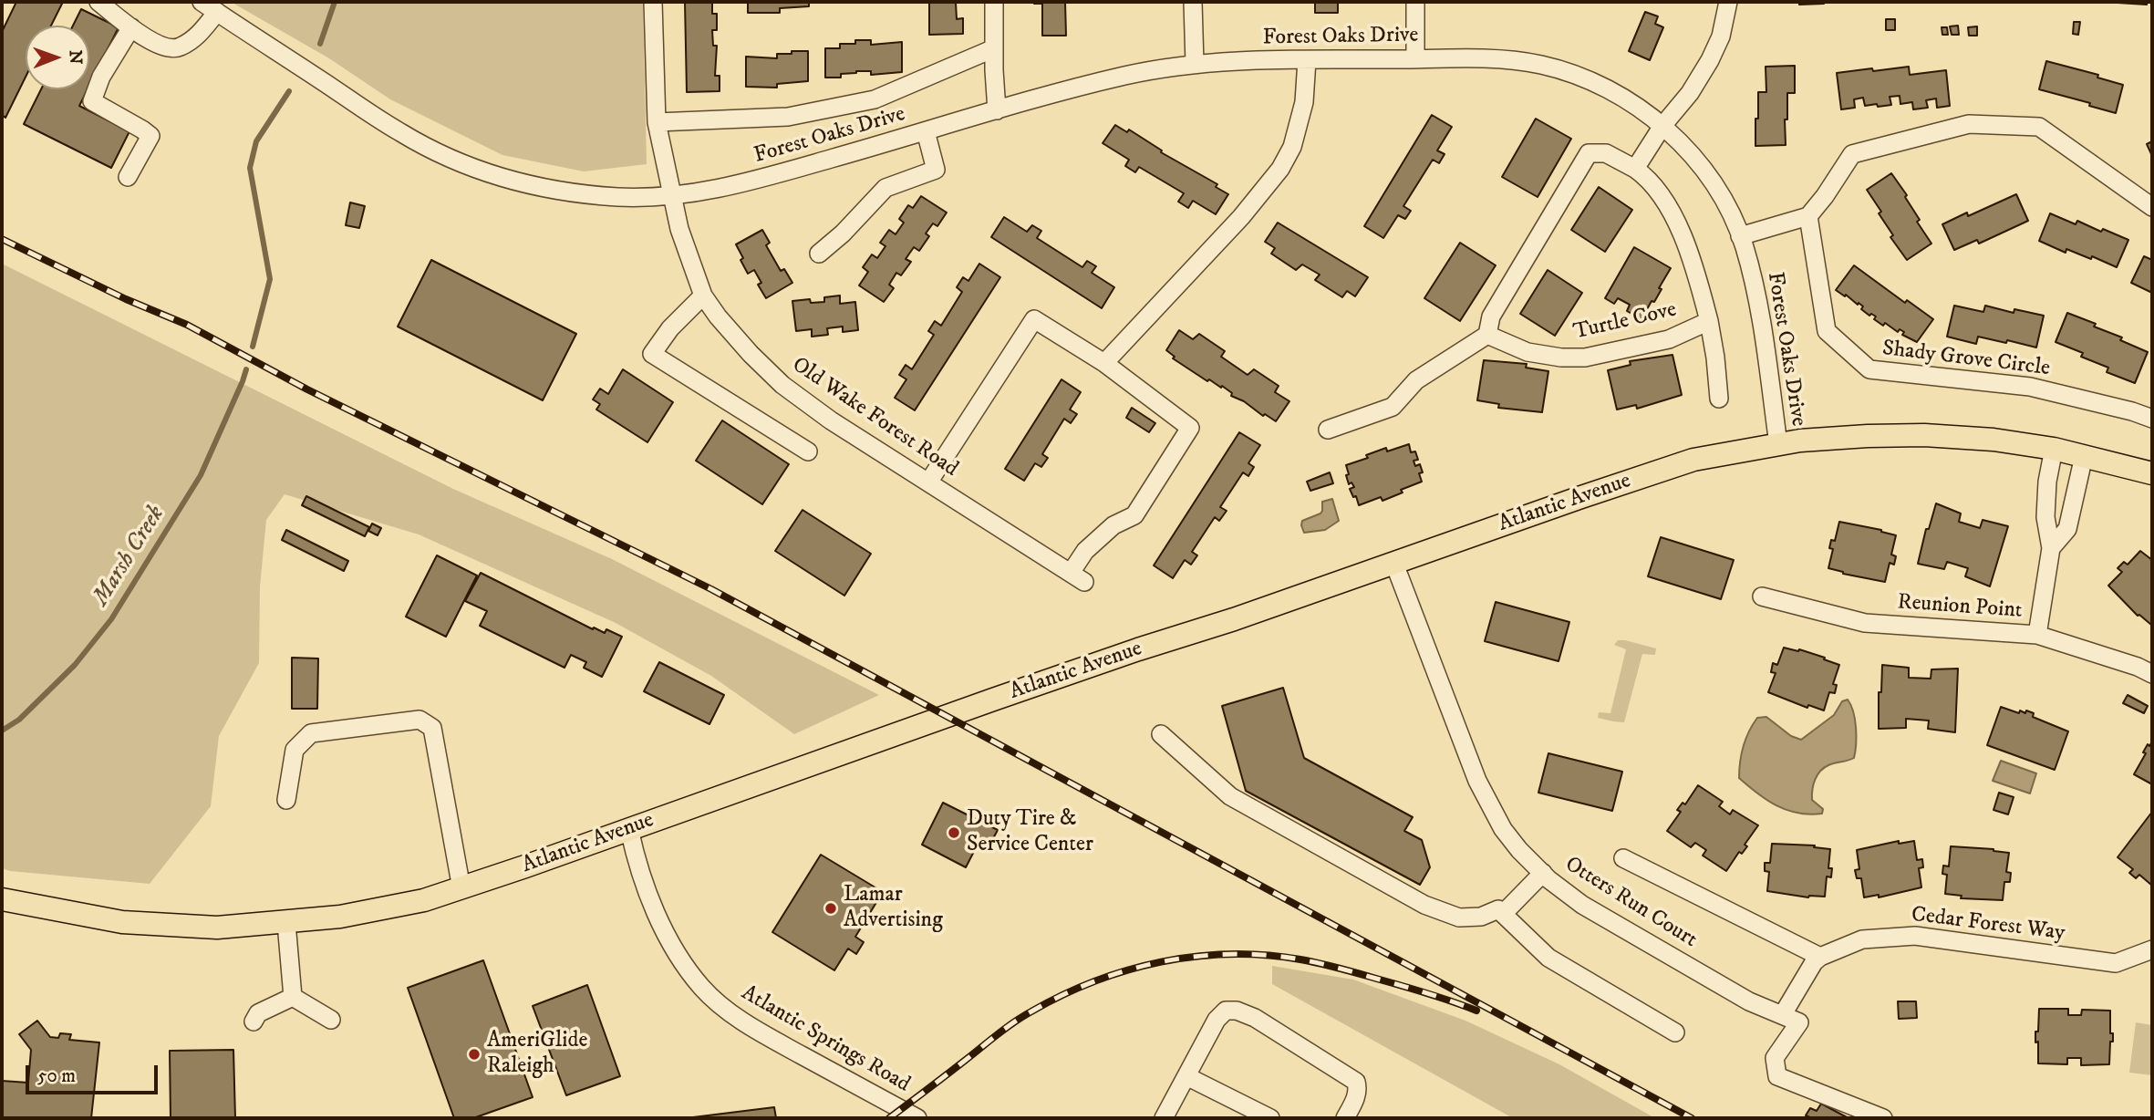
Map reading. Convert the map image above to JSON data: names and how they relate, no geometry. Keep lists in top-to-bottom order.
{
  "streets": {
    "main road": ["Atlantic Avenue"],
    "street": [
      "Forest Oaks Drive",
      "Turtle Cove",
      "Shady Grove Circle",
      "Old Wake Forest Road",
      "Reunion Point",
      "Otters Run Court",
      "Cedar Forest Way",
      "Atlantic Springs Road"
    ]
  },
  "crossings": [
    ["Forest Oaks Drive", "Old Wake Forest Road"],
    ["Forest Oaks Drive", "Atlantic Avenue"],
    ["Atlantic Avenue", "Otters Run Court"],
    ["Atlantic Avenue", "Atlantic Springs Road"]
  ],
  "water": ["Marsh Creek"],
  "places": ["Duty Tire & Service Center", "Lamar Advertising", "AmeriGlide Raleigh"],
  "scale_bar": "50 m",
  "north": "right"
}
